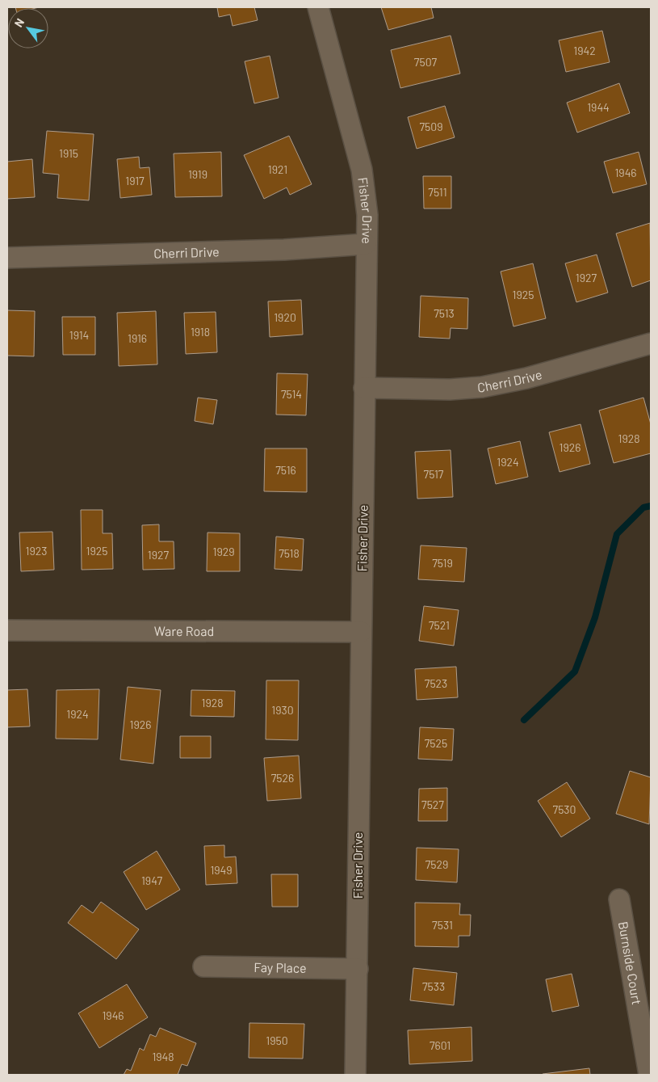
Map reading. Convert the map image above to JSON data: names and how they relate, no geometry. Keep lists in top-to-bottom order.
{
  "streets": {
    "street": [
      "Fisher Drive",
      "Cherri Drive",
      "Ware Road",
      "Burnside Court",
      "Fay Place"
    ]
  },
  "crossings": [
    ["Fisher Drive", "Cherri Drive"],
    ["Fisher Drive", "Ware Road"],
    ["Fisher Drive", "Fay Place"]
  ],
  "house_numbers": [
    "1942",
    "7507",
    "1944",
    "7509",
    "1915",
    "1921",
    "1946",
    "1919",
    "1917",
    "7511",
    "1927",
    "1925",
    "7513",
    "1920",
    "1918",
    "1914",
    "1916",
    "7514",
    "1928",
    "1926",
    "1924",
    "7516",
    "7517",
    "1923",
    "1925",
    "1929",
    "7518",
    "1927",
    "7519",
    "7521",
    "7523",
    "1928",
    "1930",
    "1924",
    "1926",
    "7525",
    "7526",
    "7527",
    "7530",
    "7529",
    "1949",
    "1947",
    "7531",
    "7533",
    "1946",
    "1950",
    "7601",
    "1948"
  ],
  "north": "top left"
}
